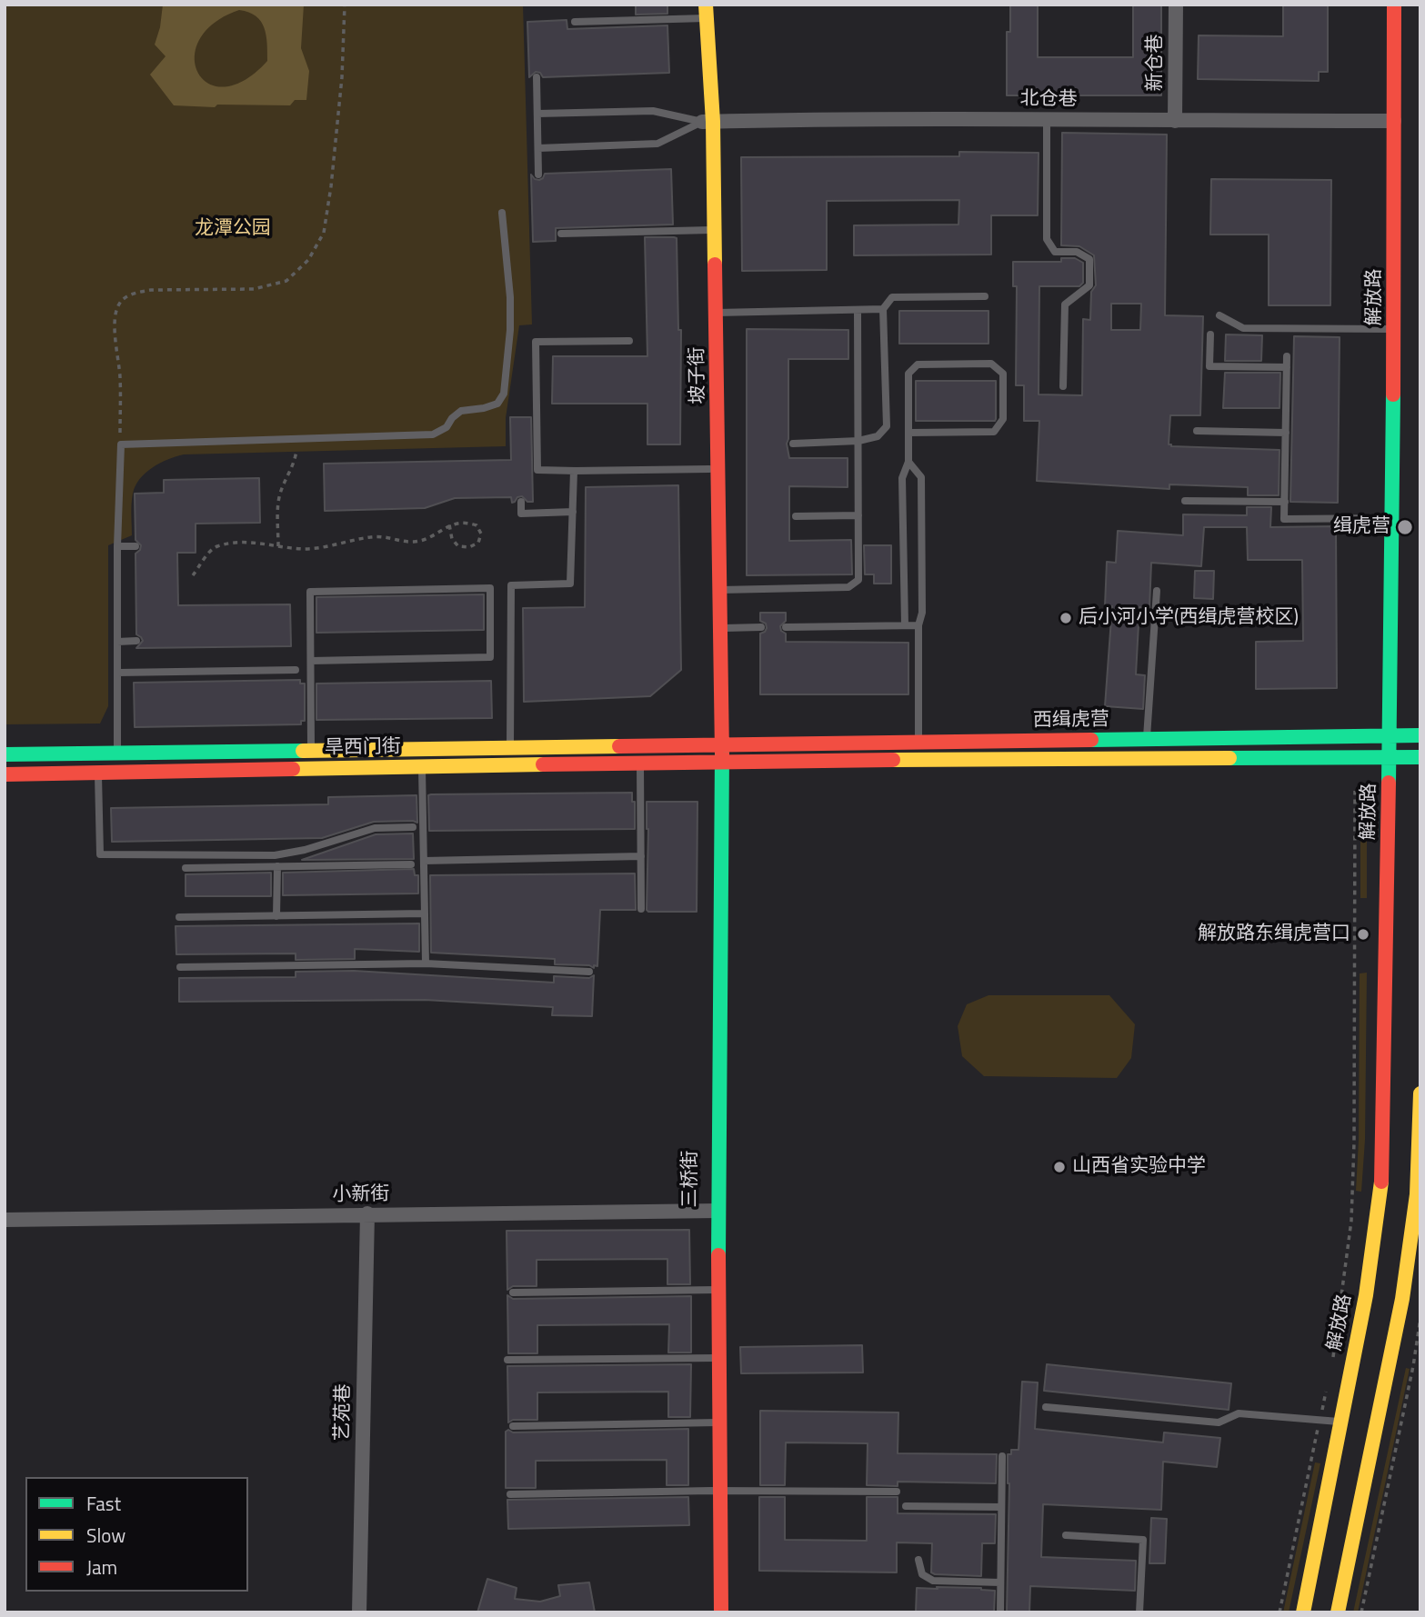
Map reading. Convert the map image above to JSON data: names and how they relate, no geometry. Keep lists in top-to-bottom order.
{
  "streets": {
    "main road": [
      "解放路",
      "坡子街",
      "西缉虎营",
      "旱西门街",
      "三桥街"
    ],
    "street": [
      "新仓巷",
      "北仓巷",
      "小新街",
      "艺苑巷"
    ]
  },
  "crossings": [
    ["新仓巷", "北仓巷"],
    ["北仓巷", "解放路"],
    ["北仓巷", "坡子街"],
    ["解放路", "西缉虎营"],
    ["坡子街", "西缉虎营"],
    ["坡子街", "旱西门街"],
    ["坡子街", "三桥街"],
    ["西缉虎营", "旱西门街"],
    ["西缉虎营", "三桥街"],
    ["旱西门街", "三桥街"],
    ["三桥街", "小新街"],
    ["小新街", "艺苑巷"]
  ],
  "parks": ["龙潭公园"],
  "places": [
    "缉虎营",
    "后小河小学(西缉虎营校区)",
    "解放路东缉虎营口",
    "山西省实验中学"
  ],
  "legend": ["Fast", "Slow", "Jam"]
}
